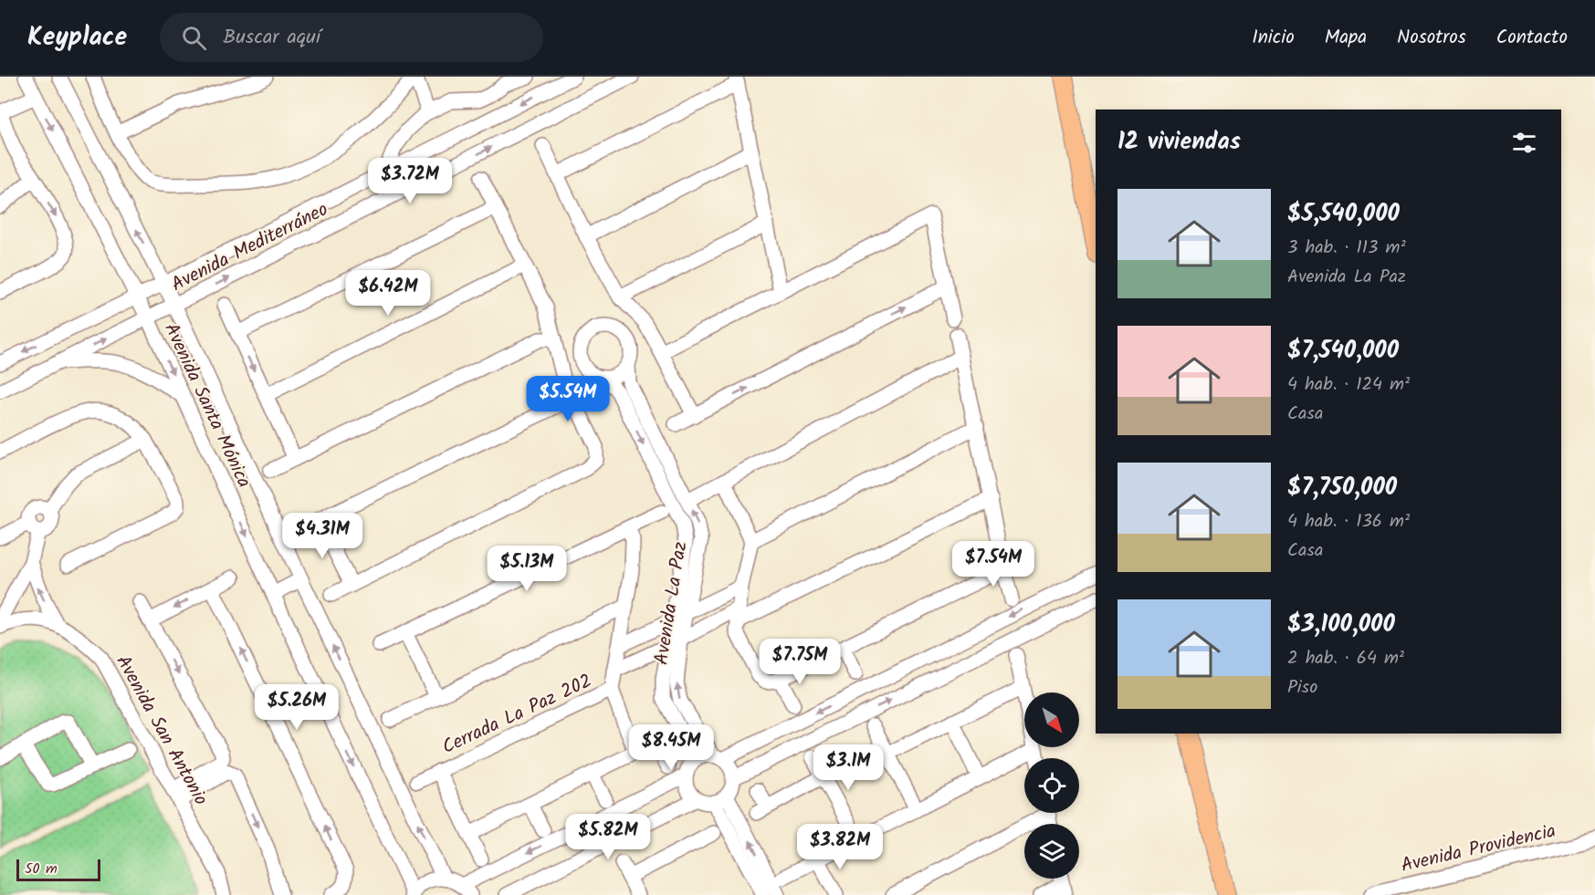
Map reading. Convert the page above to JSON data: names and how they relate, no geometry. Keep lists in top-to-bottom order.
{
  "streets": {
    "street": [
      "Avenida Mediterráneo",
      "Avenida Santa Mónica",
      "Avenida La Paz",
      "Cerrada La Paz 202",
      "Avenida San Antonio",
      "Avenida Providencia"
    ]
  },
  "crossings": [
    ["Avenida Mediterráneo", "Avenida Santa Mónica"],
    ["Avenida La Paz", "Cerrada La Paz 202"]
  ],
  "scale_bar": "50 m",
  "north": "bottom right",
  "page": {
    "header": "Keyplace",
    "search": "Buscar aquí",
    "nav": [
      "Inicio",
      "Mapa",
      "Nosotros",
      "Contacto"
    ],
    "heading": "12 viviendas",
    "price": [
      "$3.72M",
      "$6.42M",
      "$5.54M",
      "$4.31M",
      "$7.54M",
      "$5.13M",
      "$7.75M",
      "$5.26M",
      "$8.45M",
      "$3.1M",
      "$5.82M",
      "$3.82M"
    ],
    "list": [
      {
        "name": "$5,540,000",
        "note": "3 hab. · 113 m² · Avenida La Paz"
      },
      {
        "name": "$7,540,000",
        "note": "4 hab. · 124 m² · Casa"
      },
      {
        "name": "$7,750,000",
        "note": "4 hab. · 136 m² · Casa"
      },
      {
        "name": "$3,100,000",
        "note": "2 hab. · 64 m² · Piso"
      }
    ],
    "scale": "50 m"
  }
}
